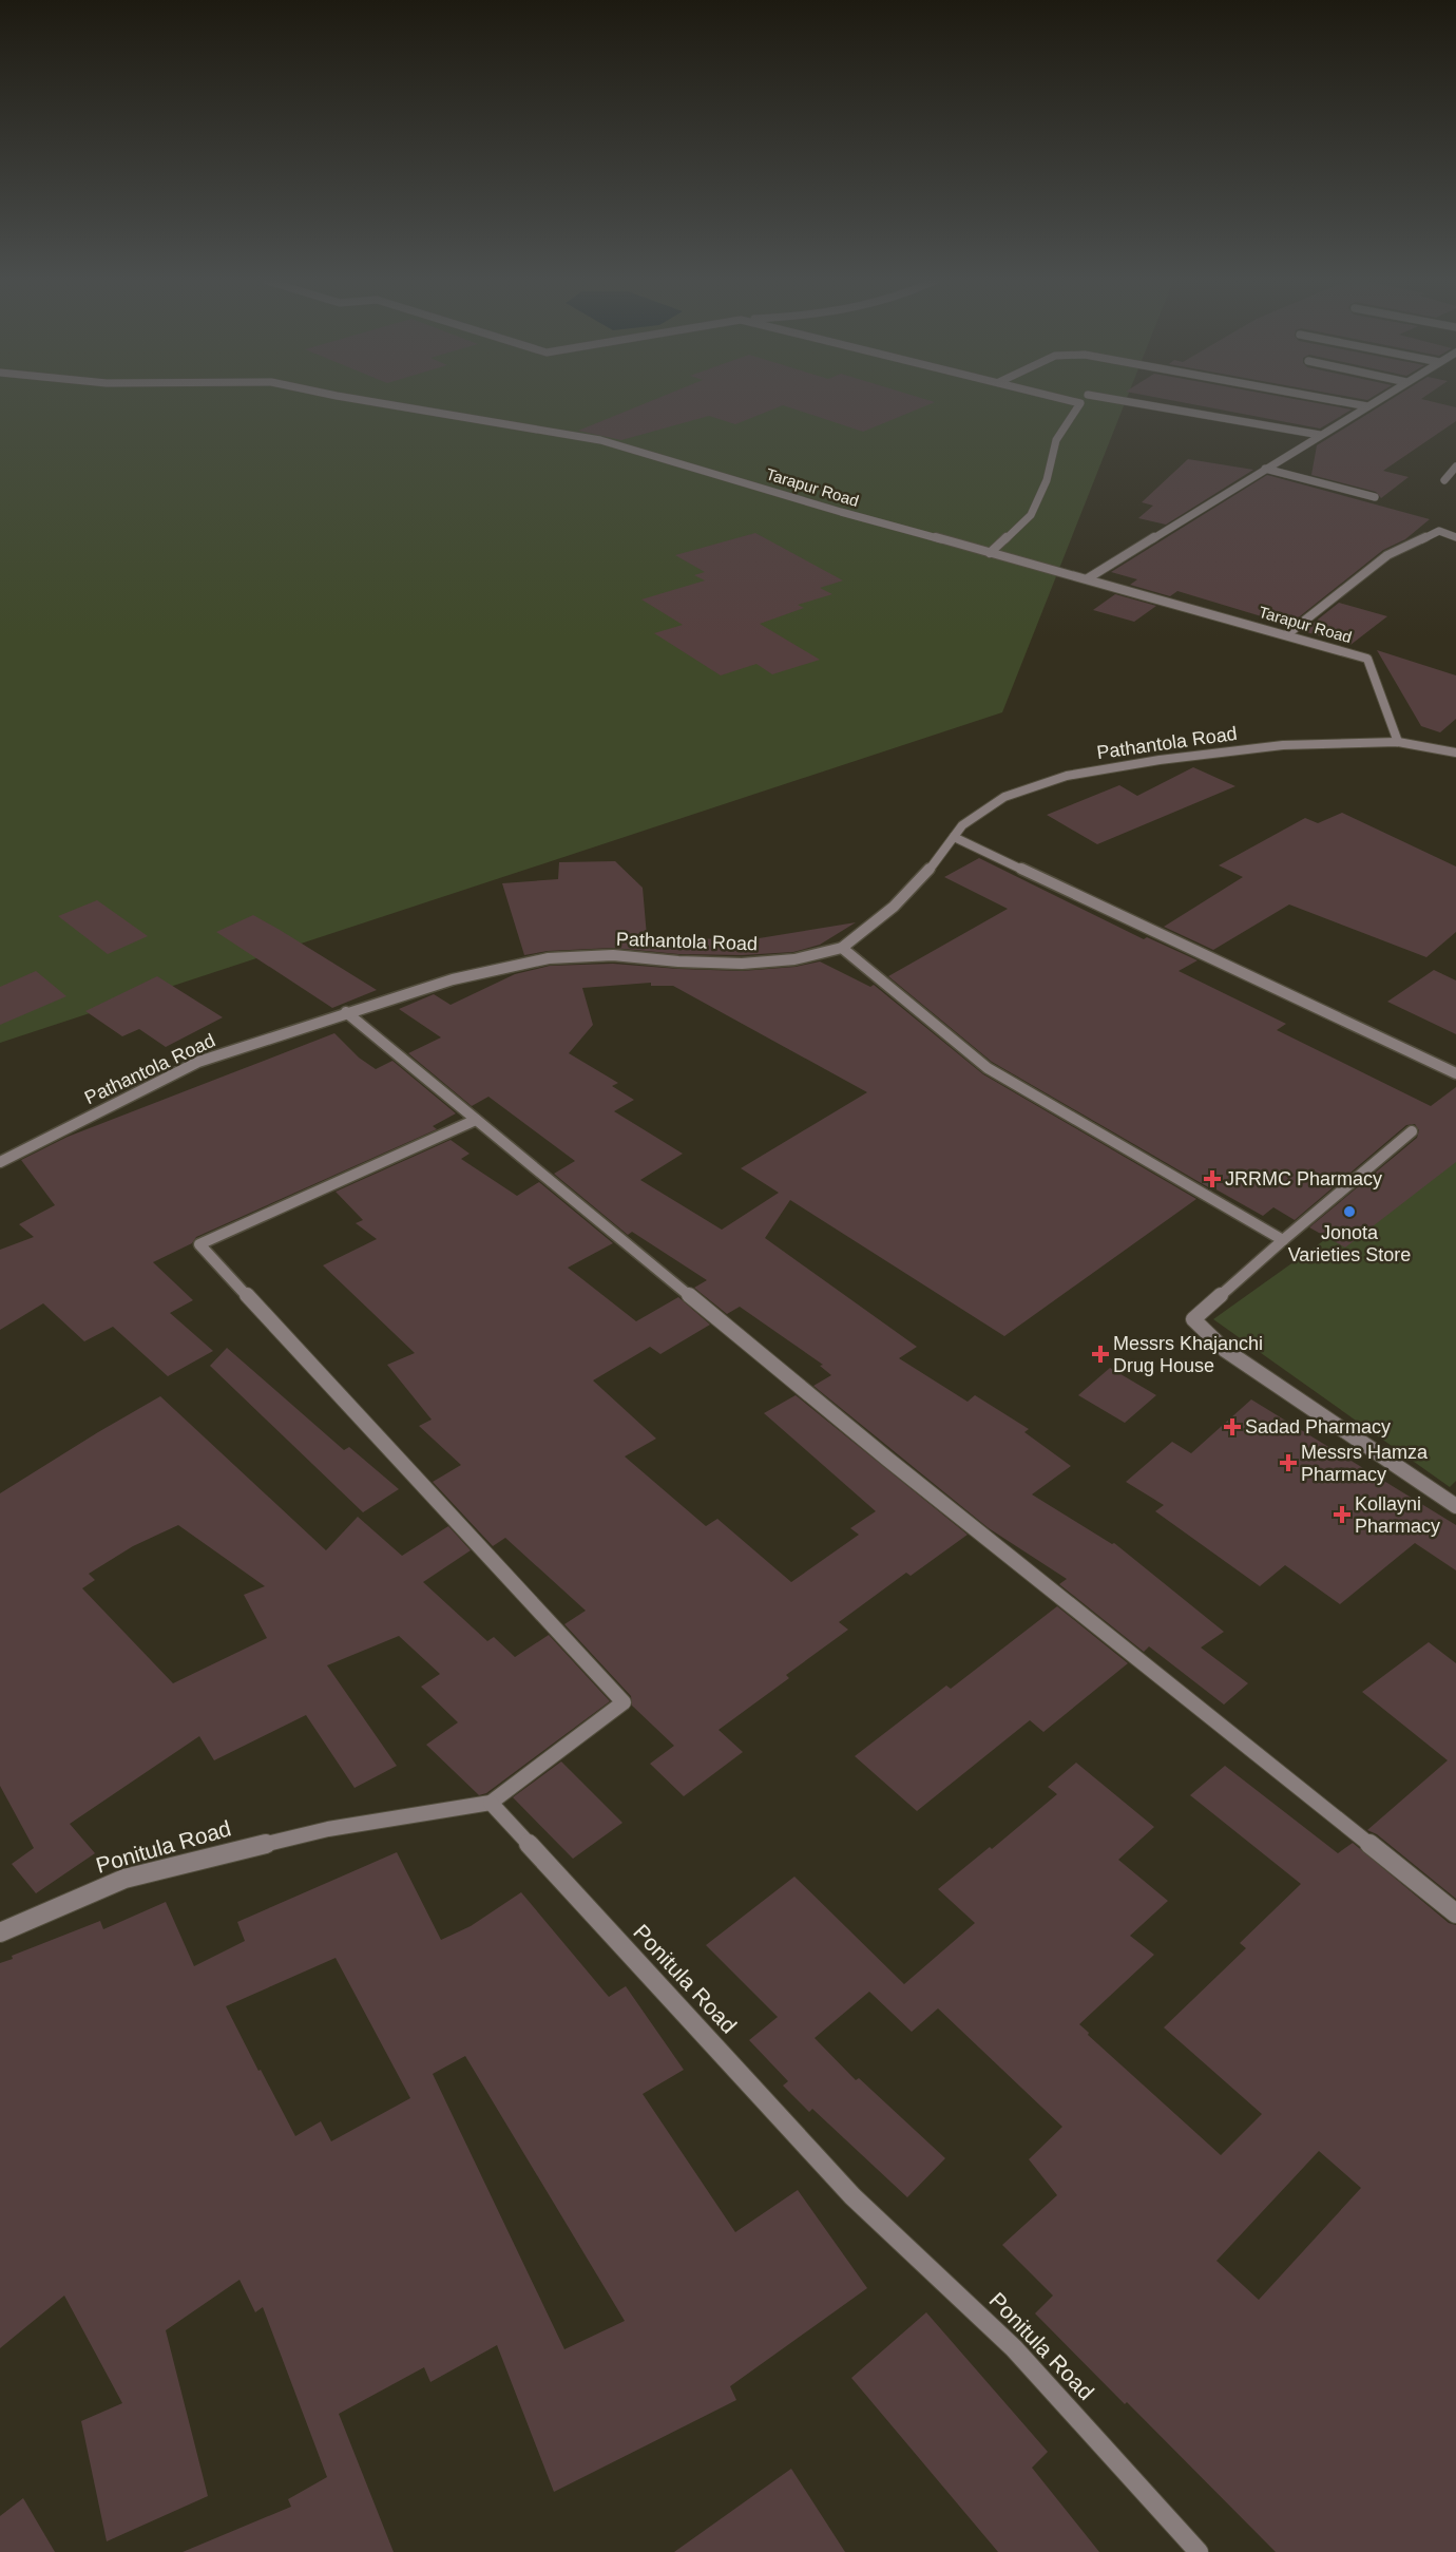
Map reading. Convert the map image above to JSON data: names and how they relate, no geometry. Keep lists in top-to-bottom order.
{
  "streets": {
    "street": ["Tarapur Road", "Pathantola Road", "Ponitula Road"]
  },
  "crossings": [
    ["Tarapur Road", "Pathantola Road"]
  ],
  "places": {
    "health": [
      "JRRMC Pharmacy",
      "Messrs Khajanchi Drug House",
      "Sadad Pharmacy",
      "Messrs Hamza Pharmacy",
      "Kollayni Pharmacy"
    ],
    "other": ["Jonota Varieties Store"]
  }
}
